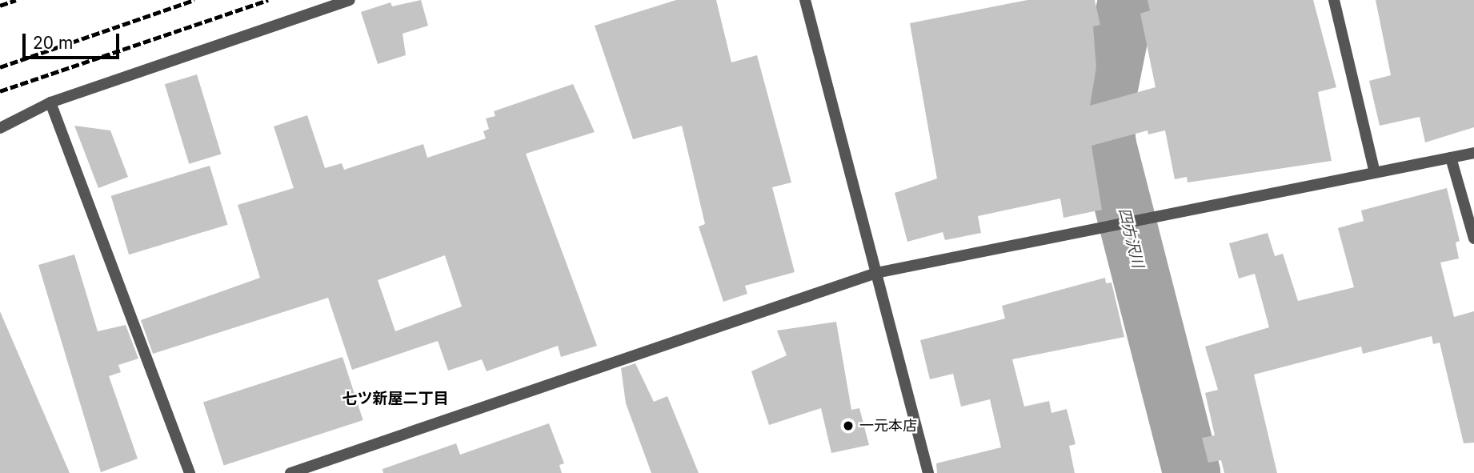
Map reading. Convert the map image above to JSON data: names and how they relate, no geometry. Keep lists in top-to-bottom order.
{
  "districts": ["七ツ新屋二丁目"],
  "water": ["四方沢川"],
  "places": ["一元本店"],
  "scale_bar": "20 m"
}
